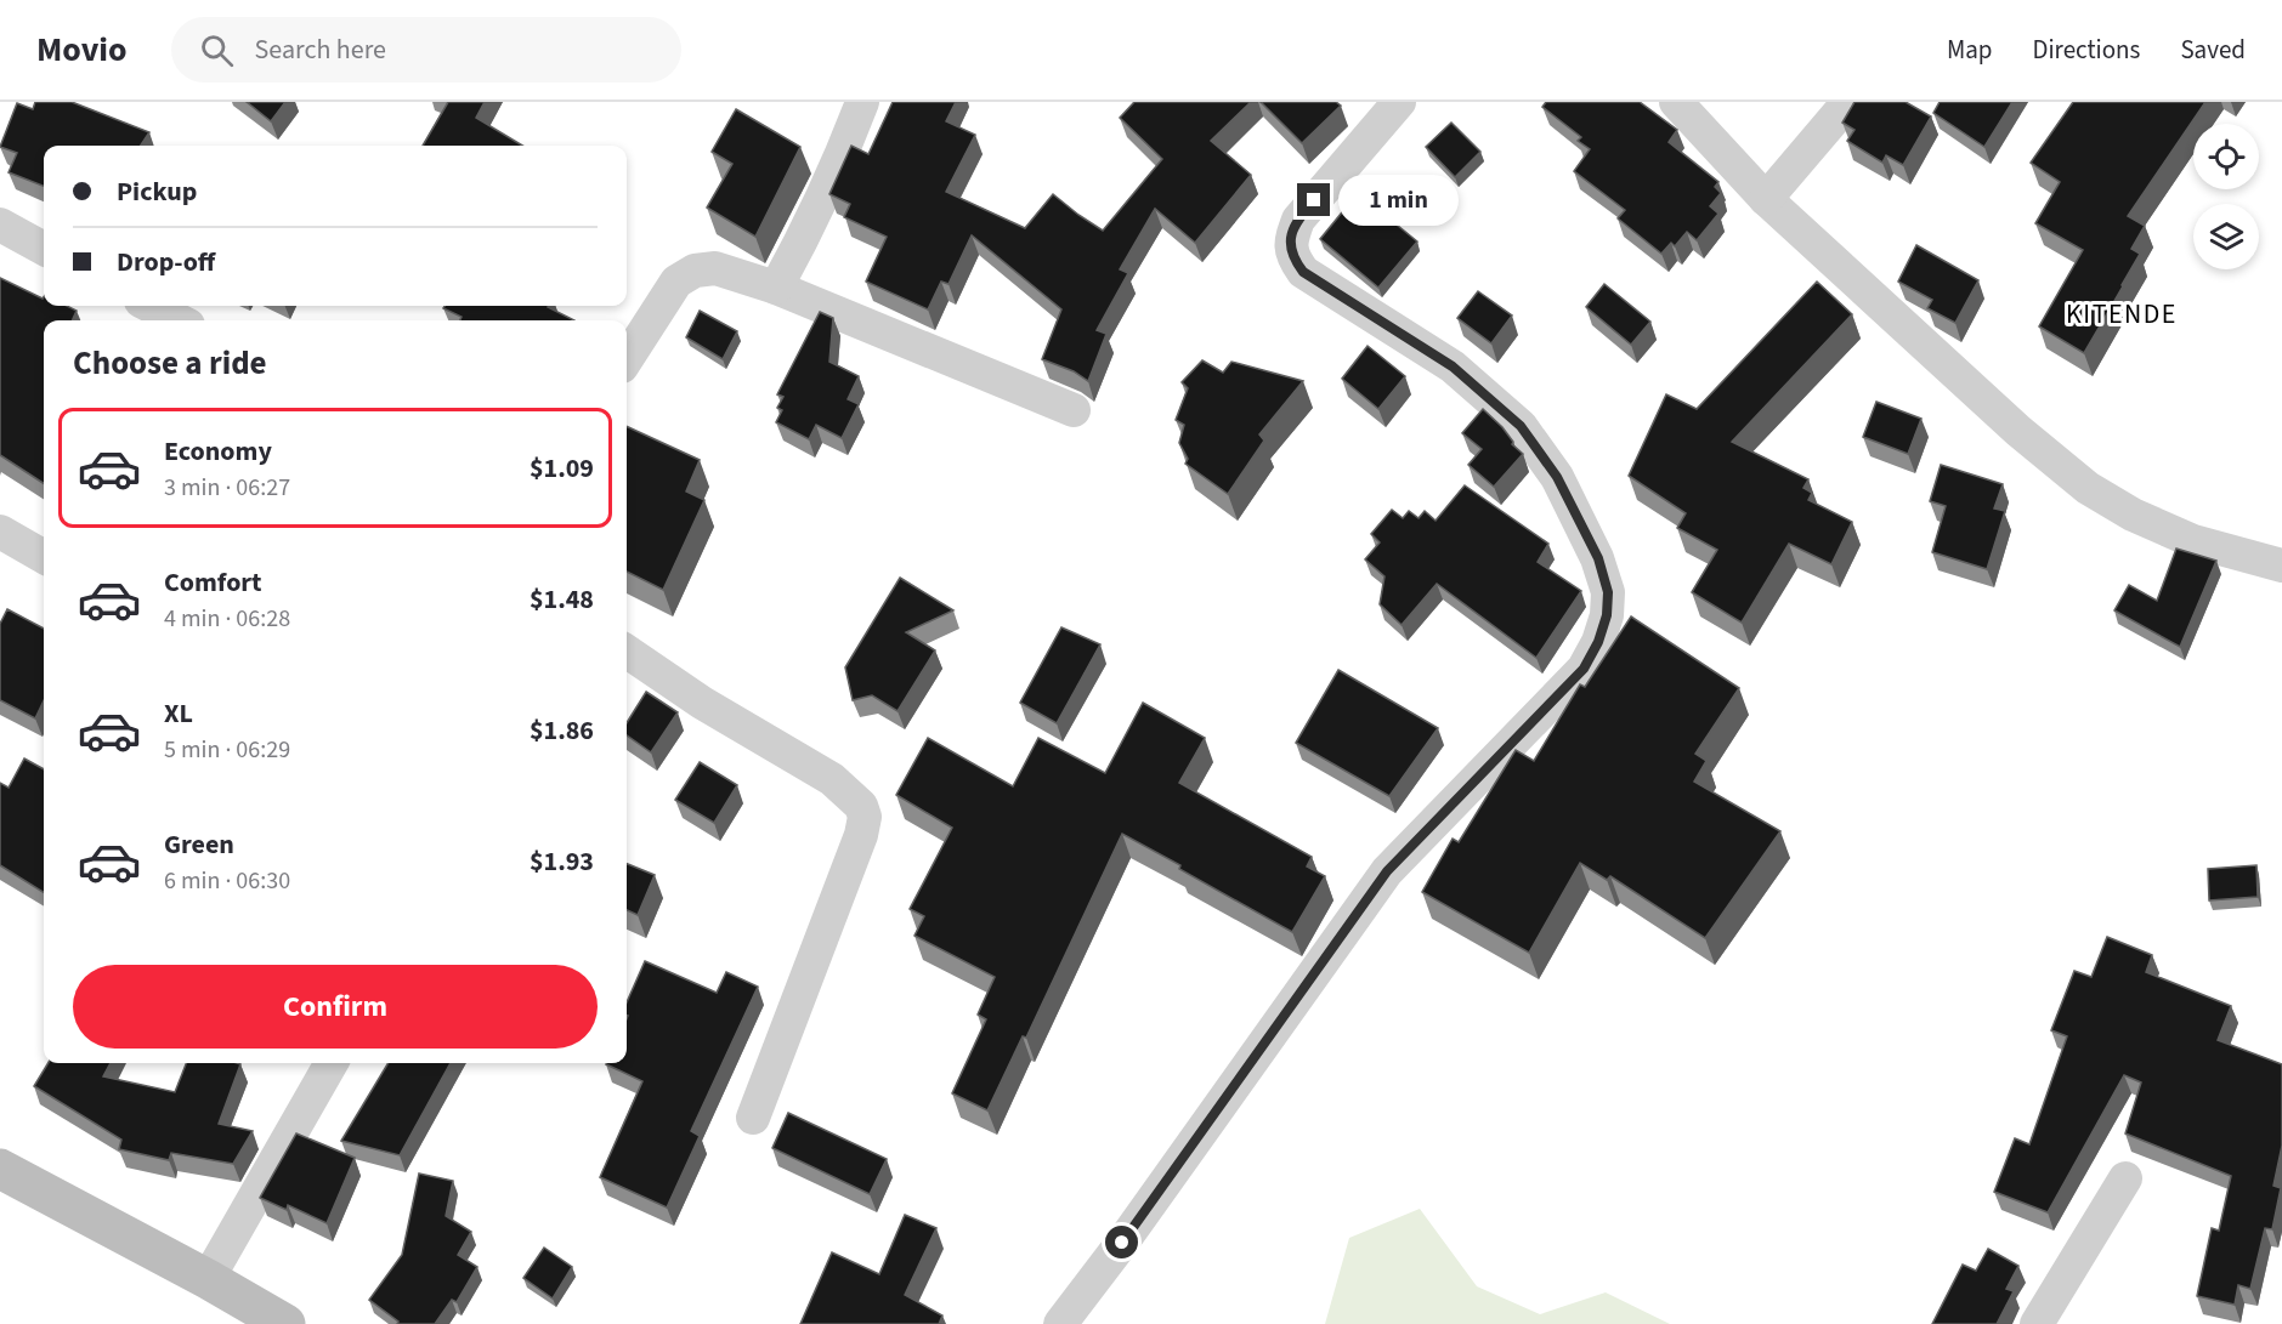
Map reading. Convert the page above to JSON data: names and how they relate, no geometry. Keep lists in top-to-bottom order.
{
  "districts": ["KITENDE"],
  "page": {
    "header": "Movio",
    "search": "Search here",
    "nav": ["Map", "Directions", "Saved"],
    "banner": ["Pickup", "Drop-off"],
    "bubble": "1 min",
    "heading": "Choose a ride",
    "list": [
      {
        "name": "Economy",
        "note": "3 min · 06:27",
        "value": "$1.09"
      },
      {
        "name": "Comfort",
        "note": "4 min · 06:28",
        "value": "$1.48"
      },
      {
        "name": "XL",
        "note": "5 min · 06:29",
        "value": "$1.86"
      },
      {
        "name": "Green",
        "note": "6 min · 06:30",
        "value": "$1.93"
      }
    ],
    "buttons": "Confirm"
  }
}
